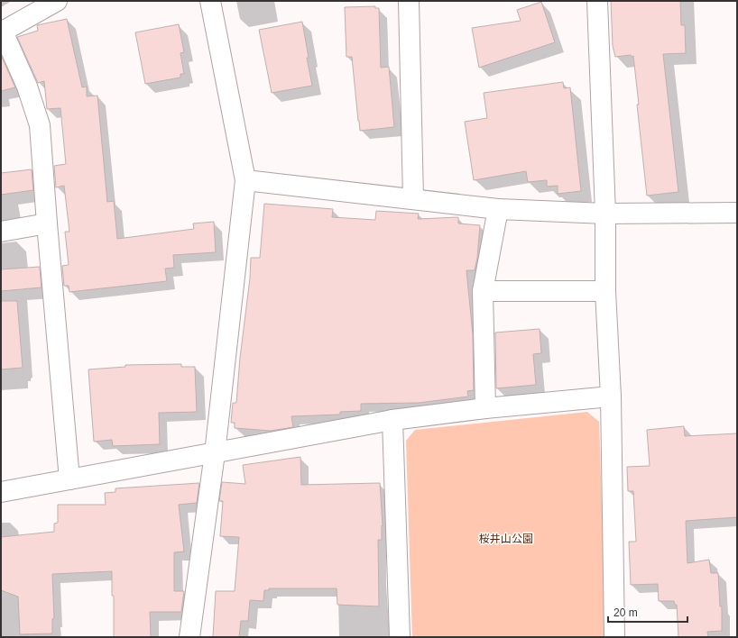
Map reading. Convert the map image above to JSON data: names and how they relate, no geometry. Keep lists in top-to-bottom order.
{
  "parks": ["桜井山公園"],
  "scale_bar": "20 m"
}
